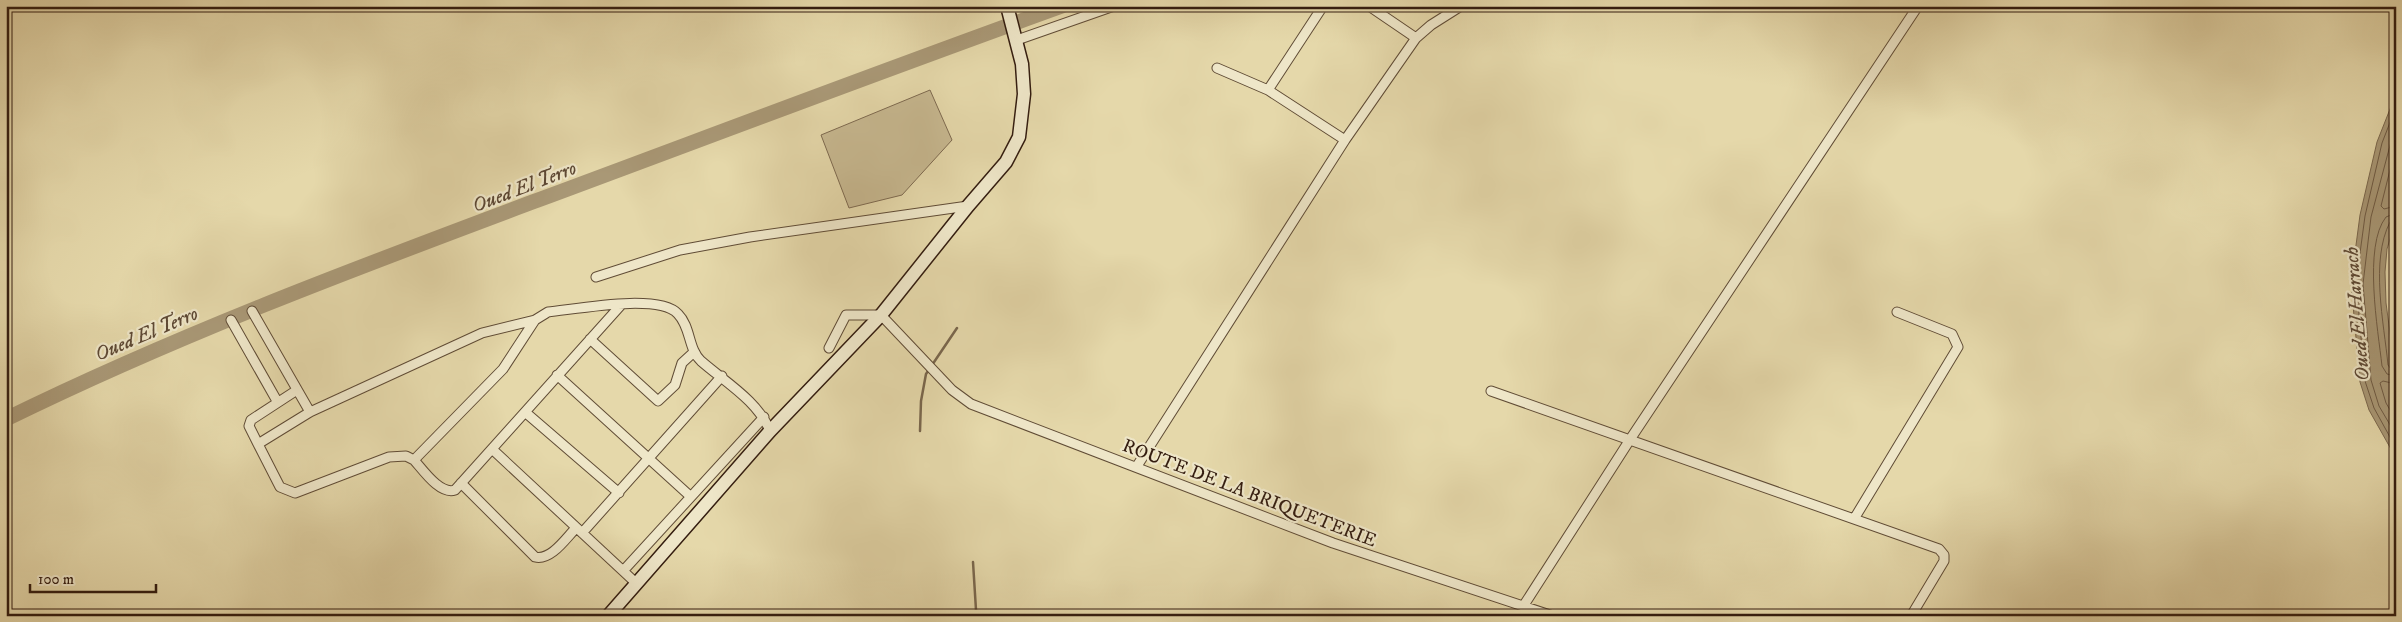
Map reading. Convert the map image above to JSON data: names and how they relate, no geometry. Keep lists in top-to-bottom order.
{
  "streets": {
    "street": ["ROUTE DE LA BRIQUETERIE"]
  },
  "water": ["Oued El Terro", "Oued El Harrach"],
  "scale_bar": "100 m"
}
